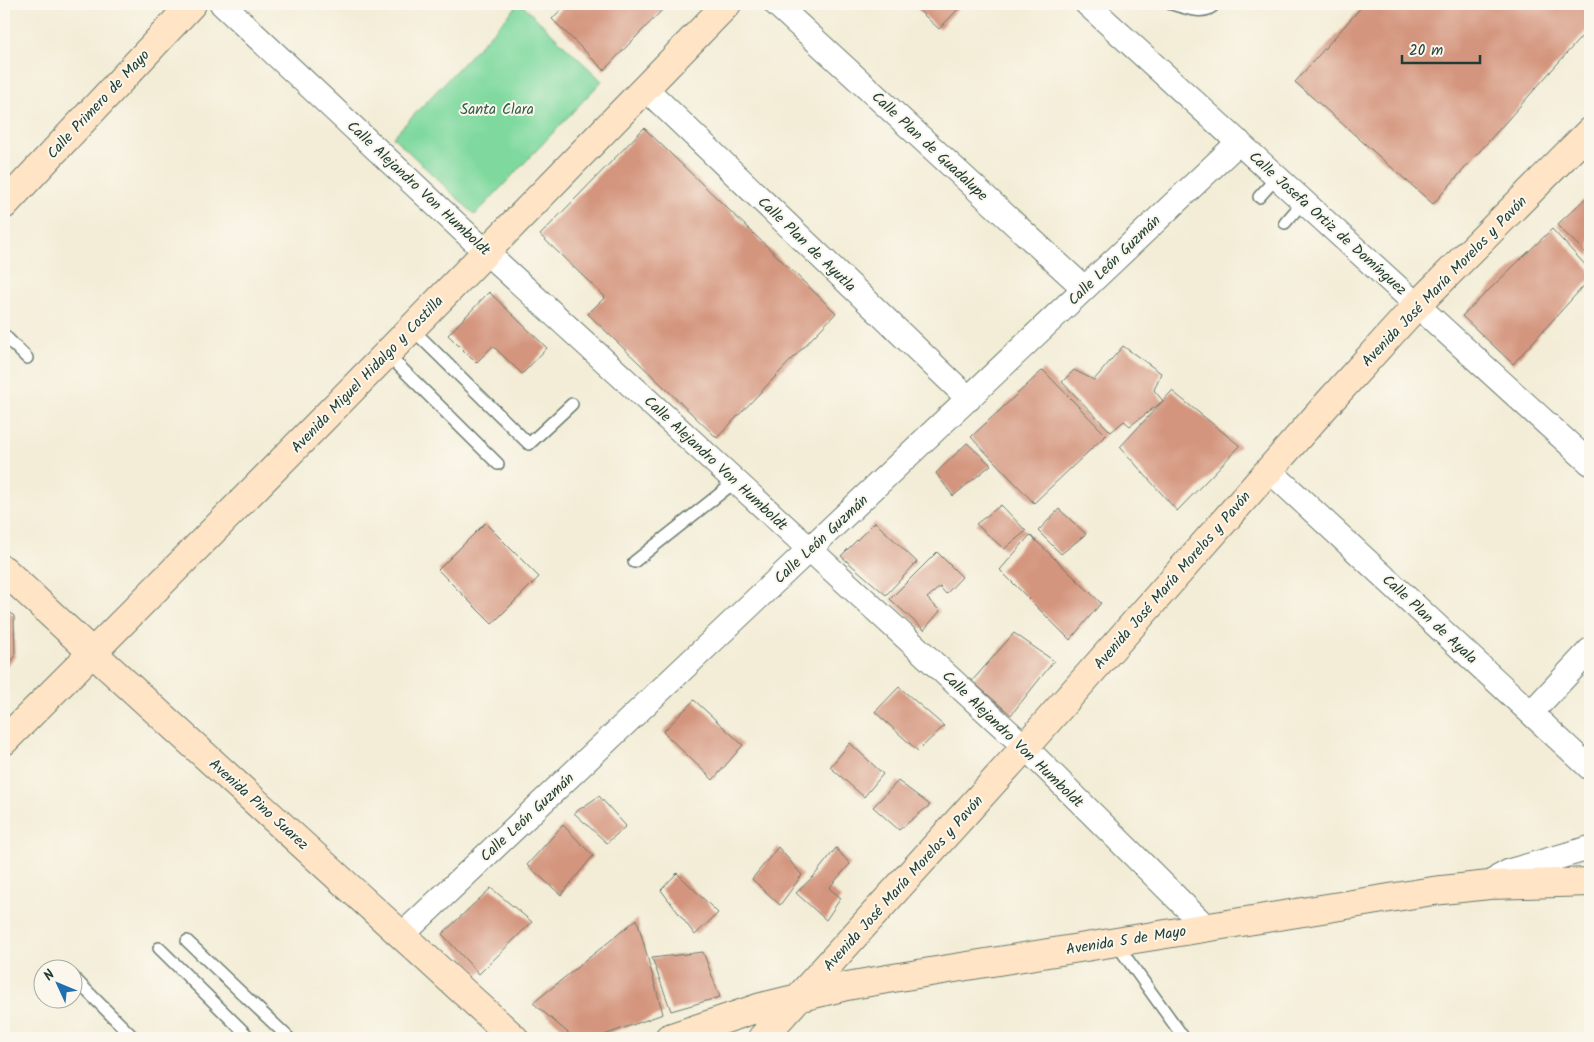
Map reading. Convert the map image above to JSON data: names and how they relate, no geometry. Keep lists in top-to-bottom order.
{
  "streets": {
    "main road": [
      "Calle Primero de Mayo",
      "Avenida José María Morelos y Pavón",
      "Avenida Miguel Hidalgo y Costilla",
      "Avenida Pino Suarez",
      "Avenida 5 de Mayo"
    ],
    "street": [
      "Calle Plan de Guadalupe",
      "Calle Alejandro Von Humboldt",
      "Calle Josefa Ortiz de Domínguez",
      "Calle Plan de Ayutla",
      "Calle León Guzmán",
      "Calle Plan de Ayala"
    ]
  },
  "crossings": [
    ["Calle Plan de Guadalupe", "Calle León Guzmán"],
    ["Calle Alejandro Von Humboldt", "Calle León Guzmán"],
    ["Calle Alejandro Von Humboldt", "Avenida José María Morelos y Pavón"],
    ["Calle Alejandro Von Humboldt", "Avenida Miguel Hidalgo y Costilla"],
    ["Calle Alejandro Von Humboldt", "Avenida 5 de Mayo"],
    ["Calle Josefa Ortiz de Domínguez", "Calle León Guzmán"],
    ["Calle Josefa Ortiz de Domínguez", "Avenida José María Morelos y Pavón"],
    ["Calle Plan de Ayutla", "Calle León Guzmán"],
    ["Calle Plan de Ayutla", "Avenida Miguel Hidalgo y Costilla"],
    ["Calle León Guzmán", "Avenida Pino Suarez"],
    ["Avenida José María Morelos y Pavón", "Calle Plan de Ayala"],
    ["Avenida José María Morelos y Pavón", "Avenida 5 de Mayo"],
    ["Avenida Miguel Hidalgo y Costilla", "Avenida Pino Suarez"]
  ],
  "parks": ["Santa Clara"],
  "scale_bar": "20 m",
  "north": "top left"
}
